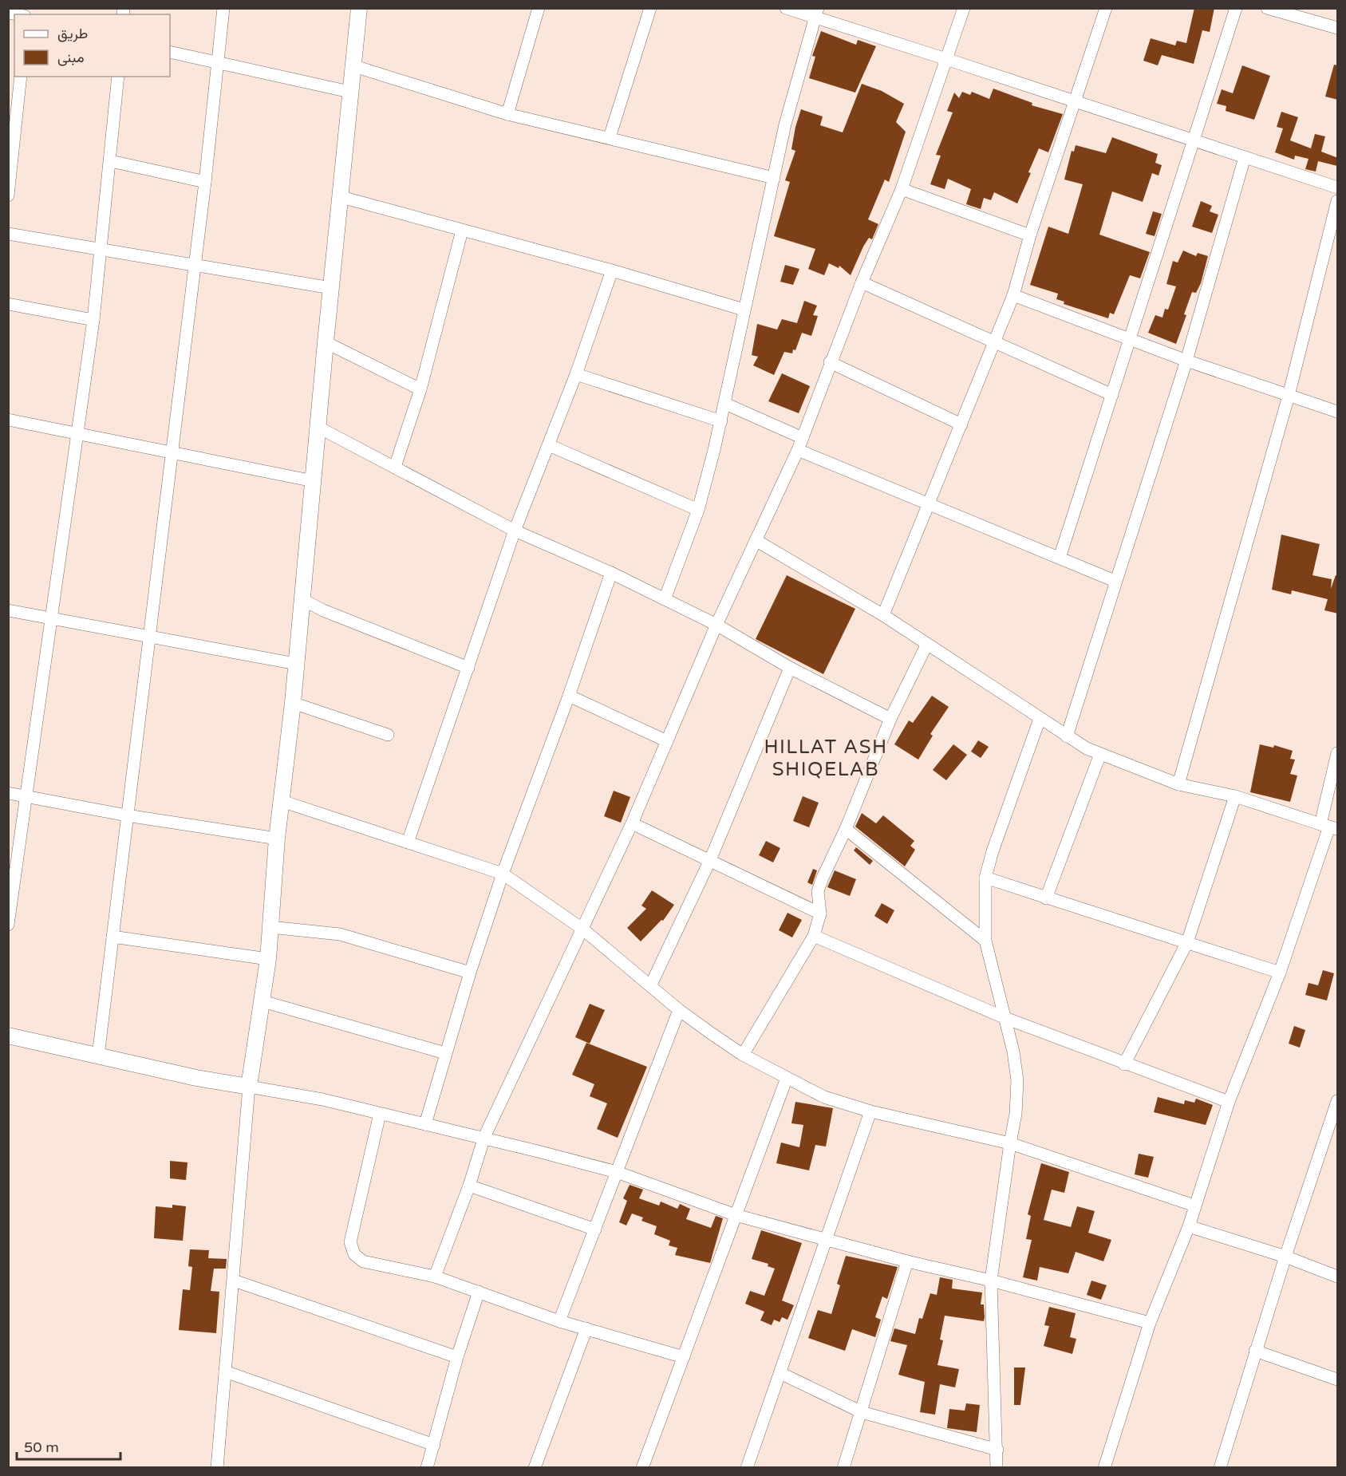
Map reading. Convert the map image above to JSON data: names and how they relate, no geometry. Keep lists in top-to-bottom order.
{
  "districts": ["HILLAT ASH SHIQELAB"],
  "legend": ["طريق", "مبنى"],
  "scale_bar": "50 m"
}
